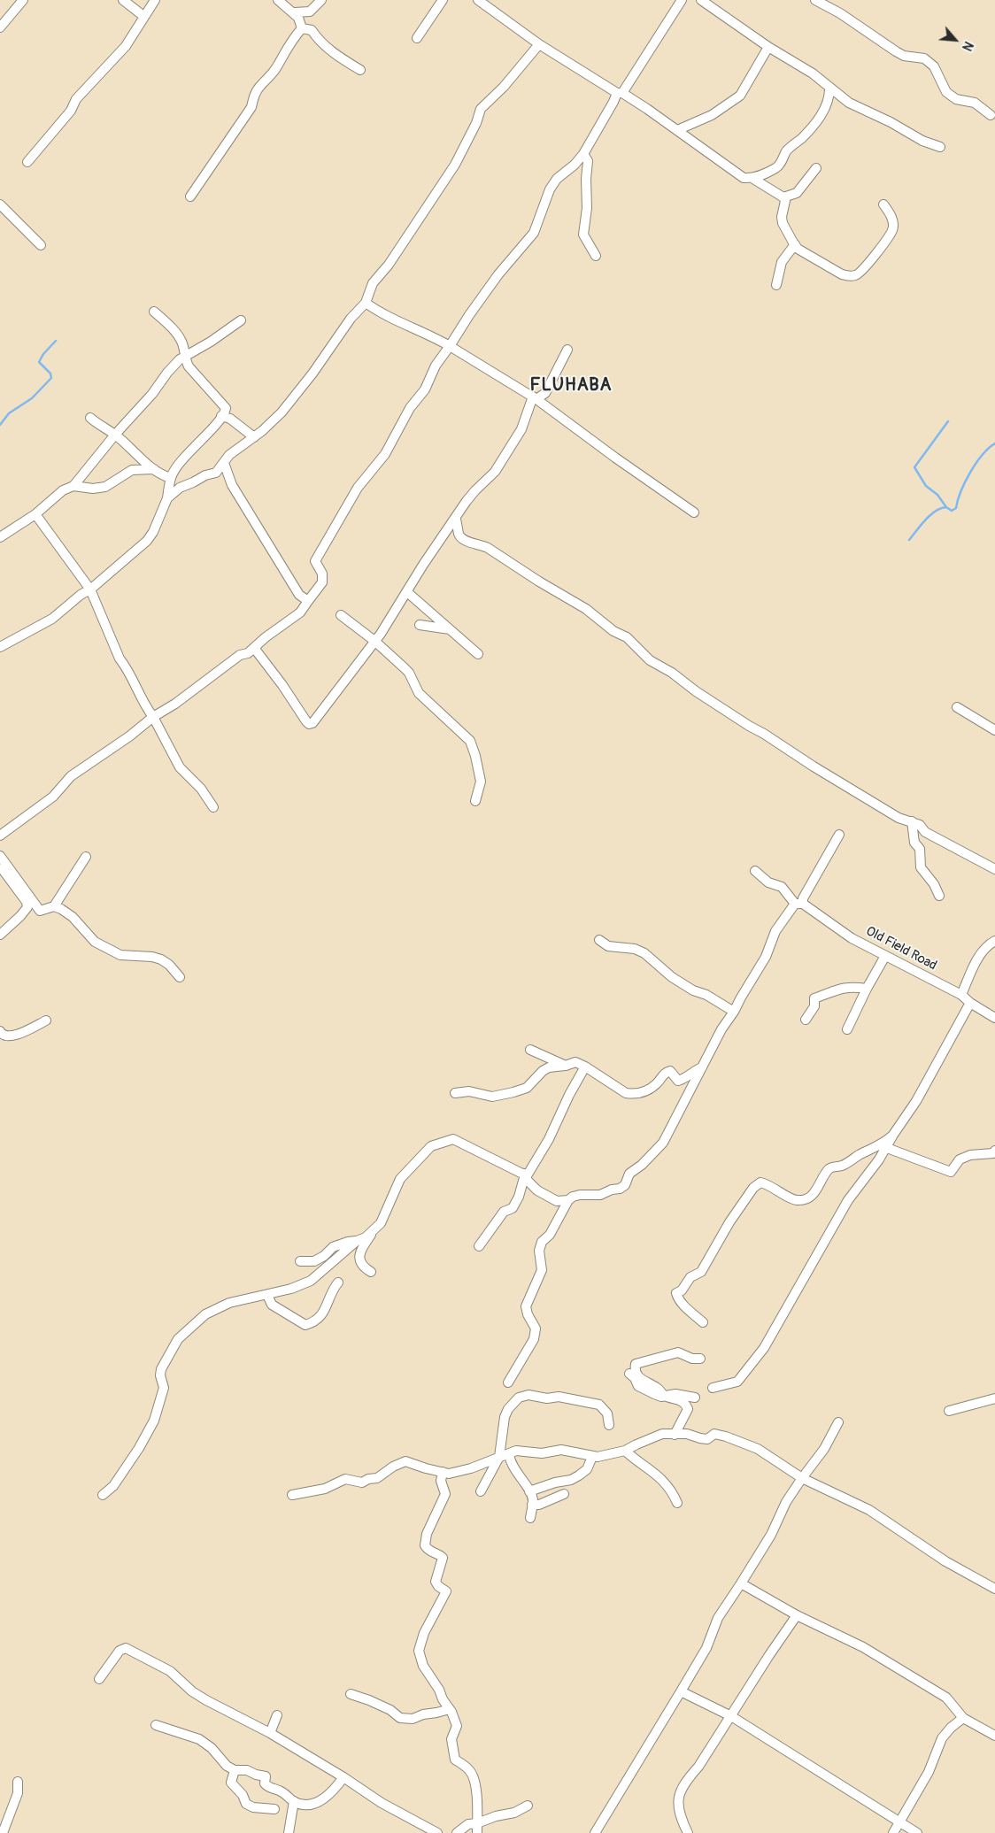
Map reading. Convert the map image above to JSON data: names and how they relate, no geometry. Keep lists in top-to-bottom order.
{
  "streets": {
    "street": ["Old Field Road"]
  },
  "districts": ["FLUHABA"],
  "north": "bottom right"
}
